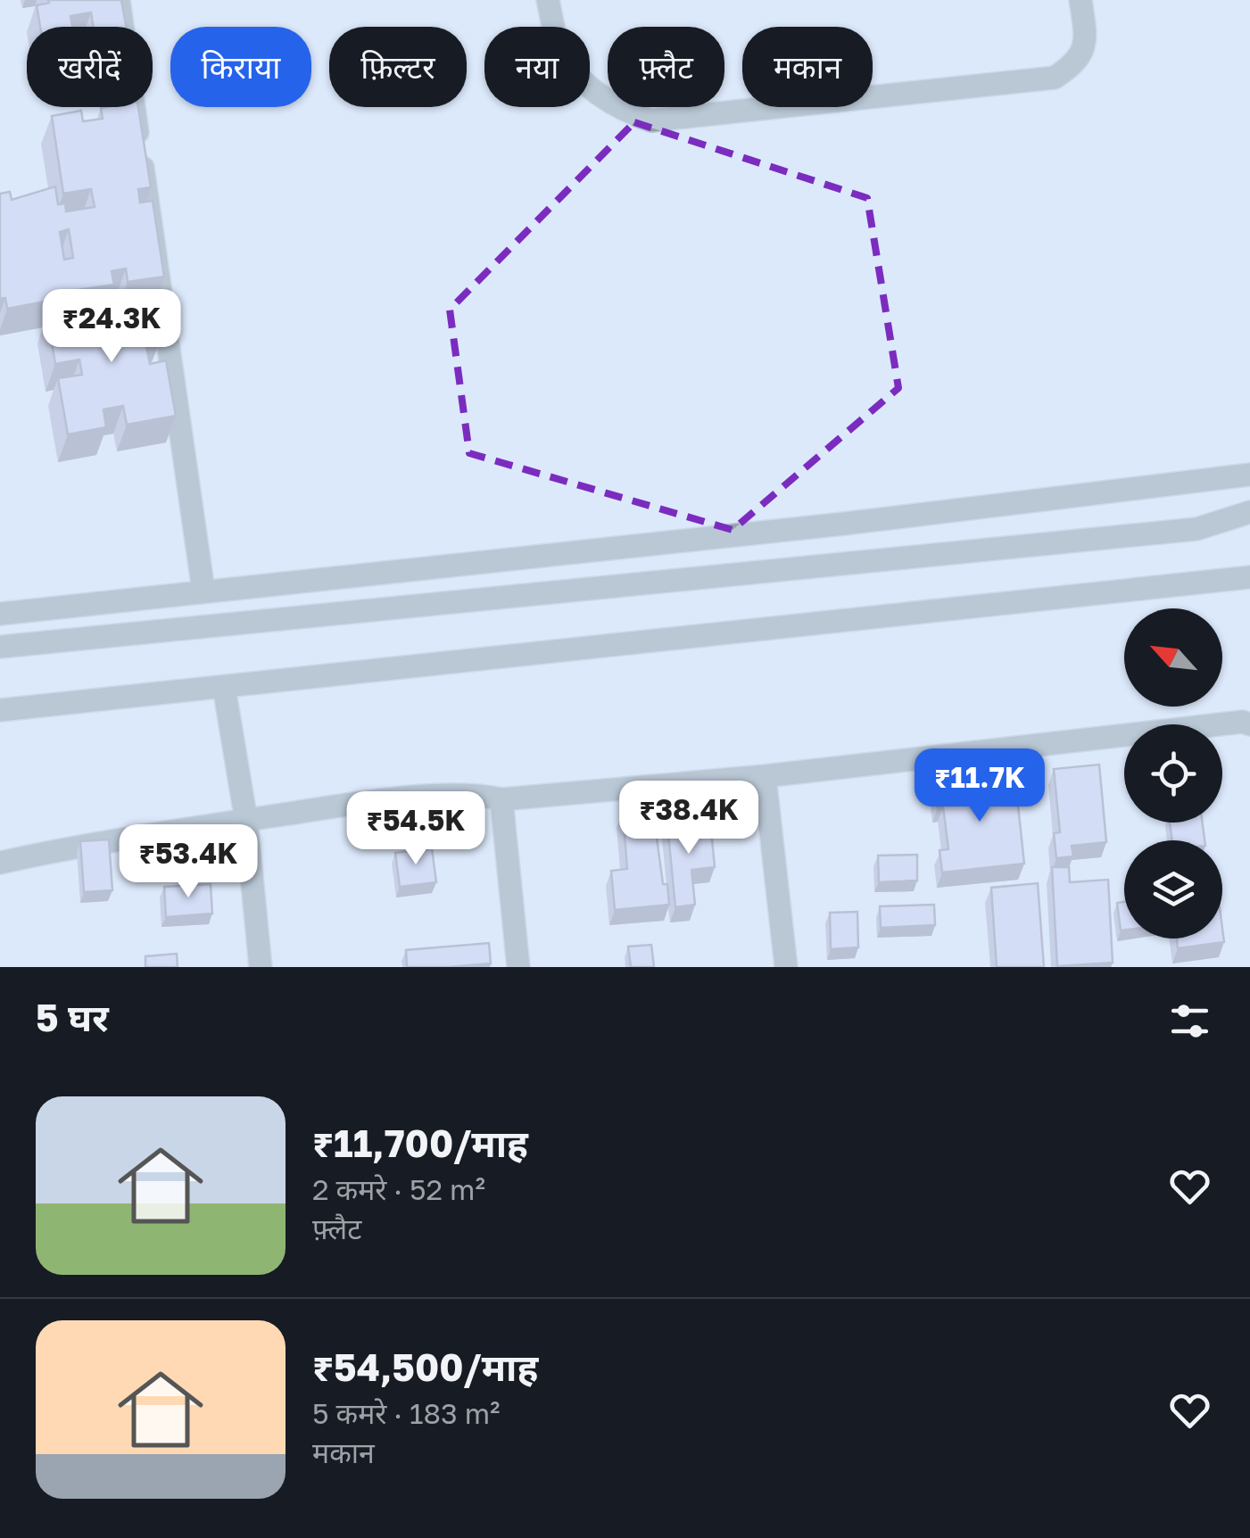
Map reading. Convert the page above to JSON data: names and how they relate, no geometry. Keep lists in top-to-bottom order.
{
  "north": "top left",
  "page": {
    "chip": [
      "खरीदें",
      "किराया",
      "फ़िल्टर",
      "नया",
      "फ़्लैट",
      "मकान"
    ],
    "price": [
      "₹24.3K",
      "₹11.7K",
      "₹38.4K",
      "₹54.5K",
      "₹53.4K"
    ],
    "heading": "5 घर",
    "list": [
      {
        "name": "₹11,700/माह",
        "note": "2 कमरे · 52 m² · फ़्लैट"
      },
      {
        "name": "₹54,500/माह",
        "note": "5 कमरे · 183 m² · मकान"
      }
    ]
  }
}
